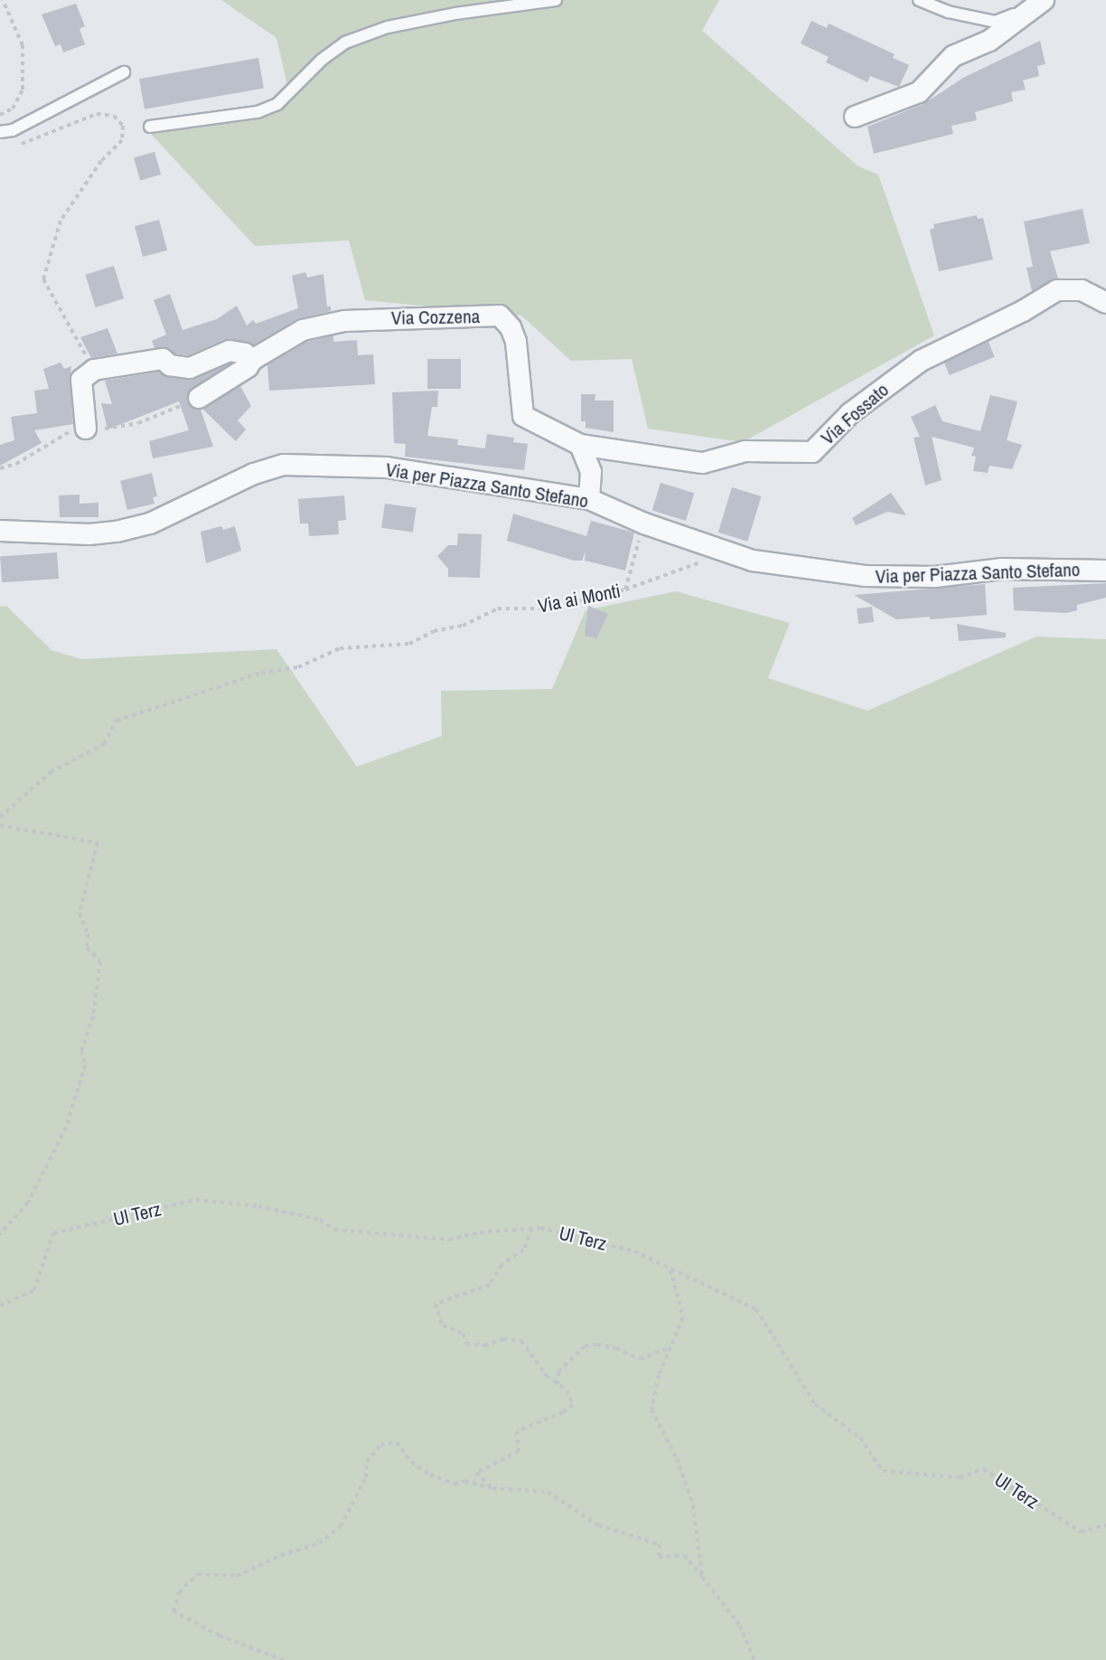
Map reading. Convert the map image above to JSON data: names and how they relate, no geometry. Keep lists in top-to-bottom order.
{
  "streets": {
    "street": ["Via Cozzena", "Via Fossato", "Via per Piazza Santo Stefano"],
    "path": ["Via ai Monti", "Ul Terz"]
  },
  "crossings": [
    ["Via Cozzena", "Via Fossato"]
  ]
}
